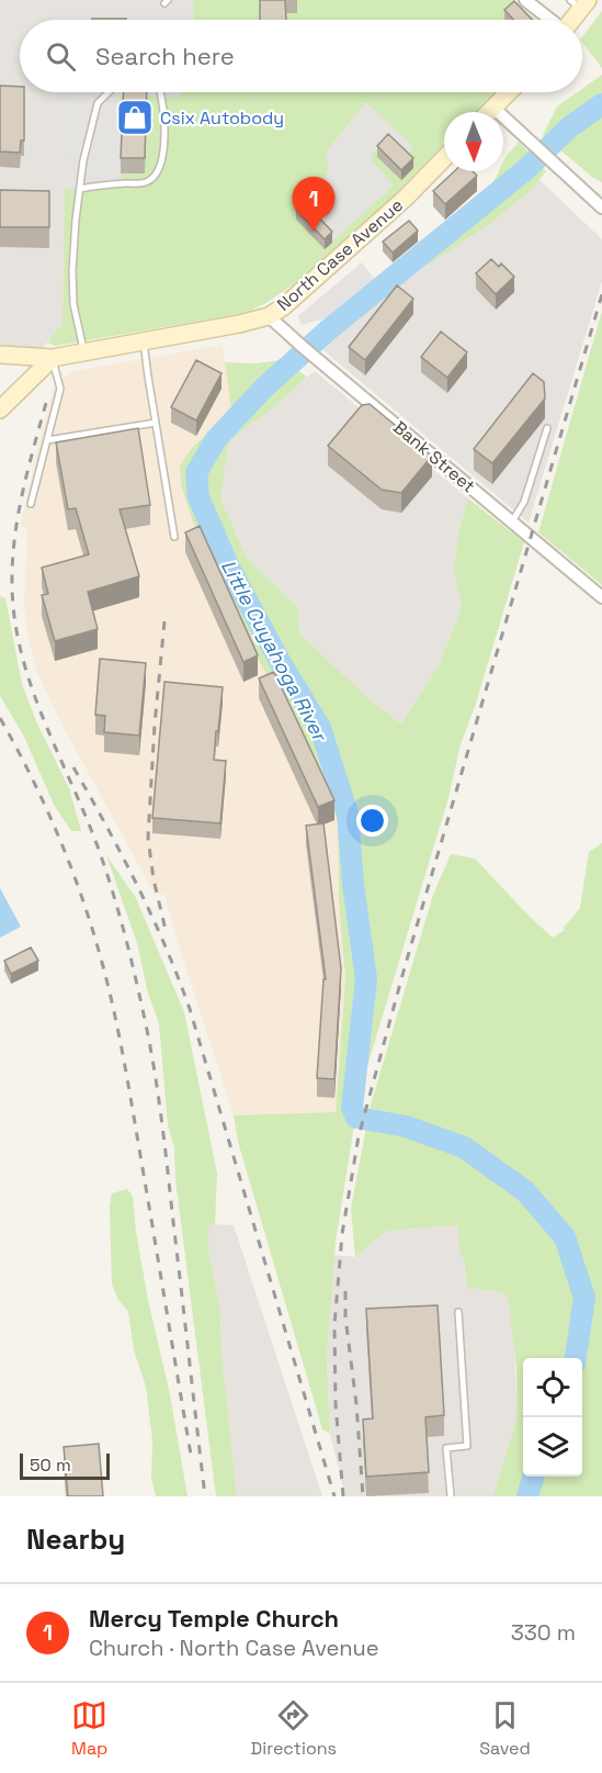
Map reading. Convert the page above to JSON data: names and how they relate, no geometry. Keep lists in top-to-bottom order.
{
  "streets": {
    "street": ["North Case Avenue", "Bank Street"]
  },
  "crossings": [
    ["North Case Avenue", "Bank Street"]
  ],
  "water": ["Little Cuyahoga River"],
  "places": {
    "shop": ["Csix Autobody"]
  },
  "scale_bar": "50 m",
  "north": "bottom",
  "page": {
    "search": "Search here",
    "pins": "1",
    "scale": "50 m",
    "heading": "Nearby",
    "list": [
      {
        "mark": "1",
        "name": "Mercy Temple Church",
        "note": "Church · North Case Avenue",
        "value": "330 m"
      }
    ],
    "nav": ["Map", "Directions", "Saved"]
  }
}
